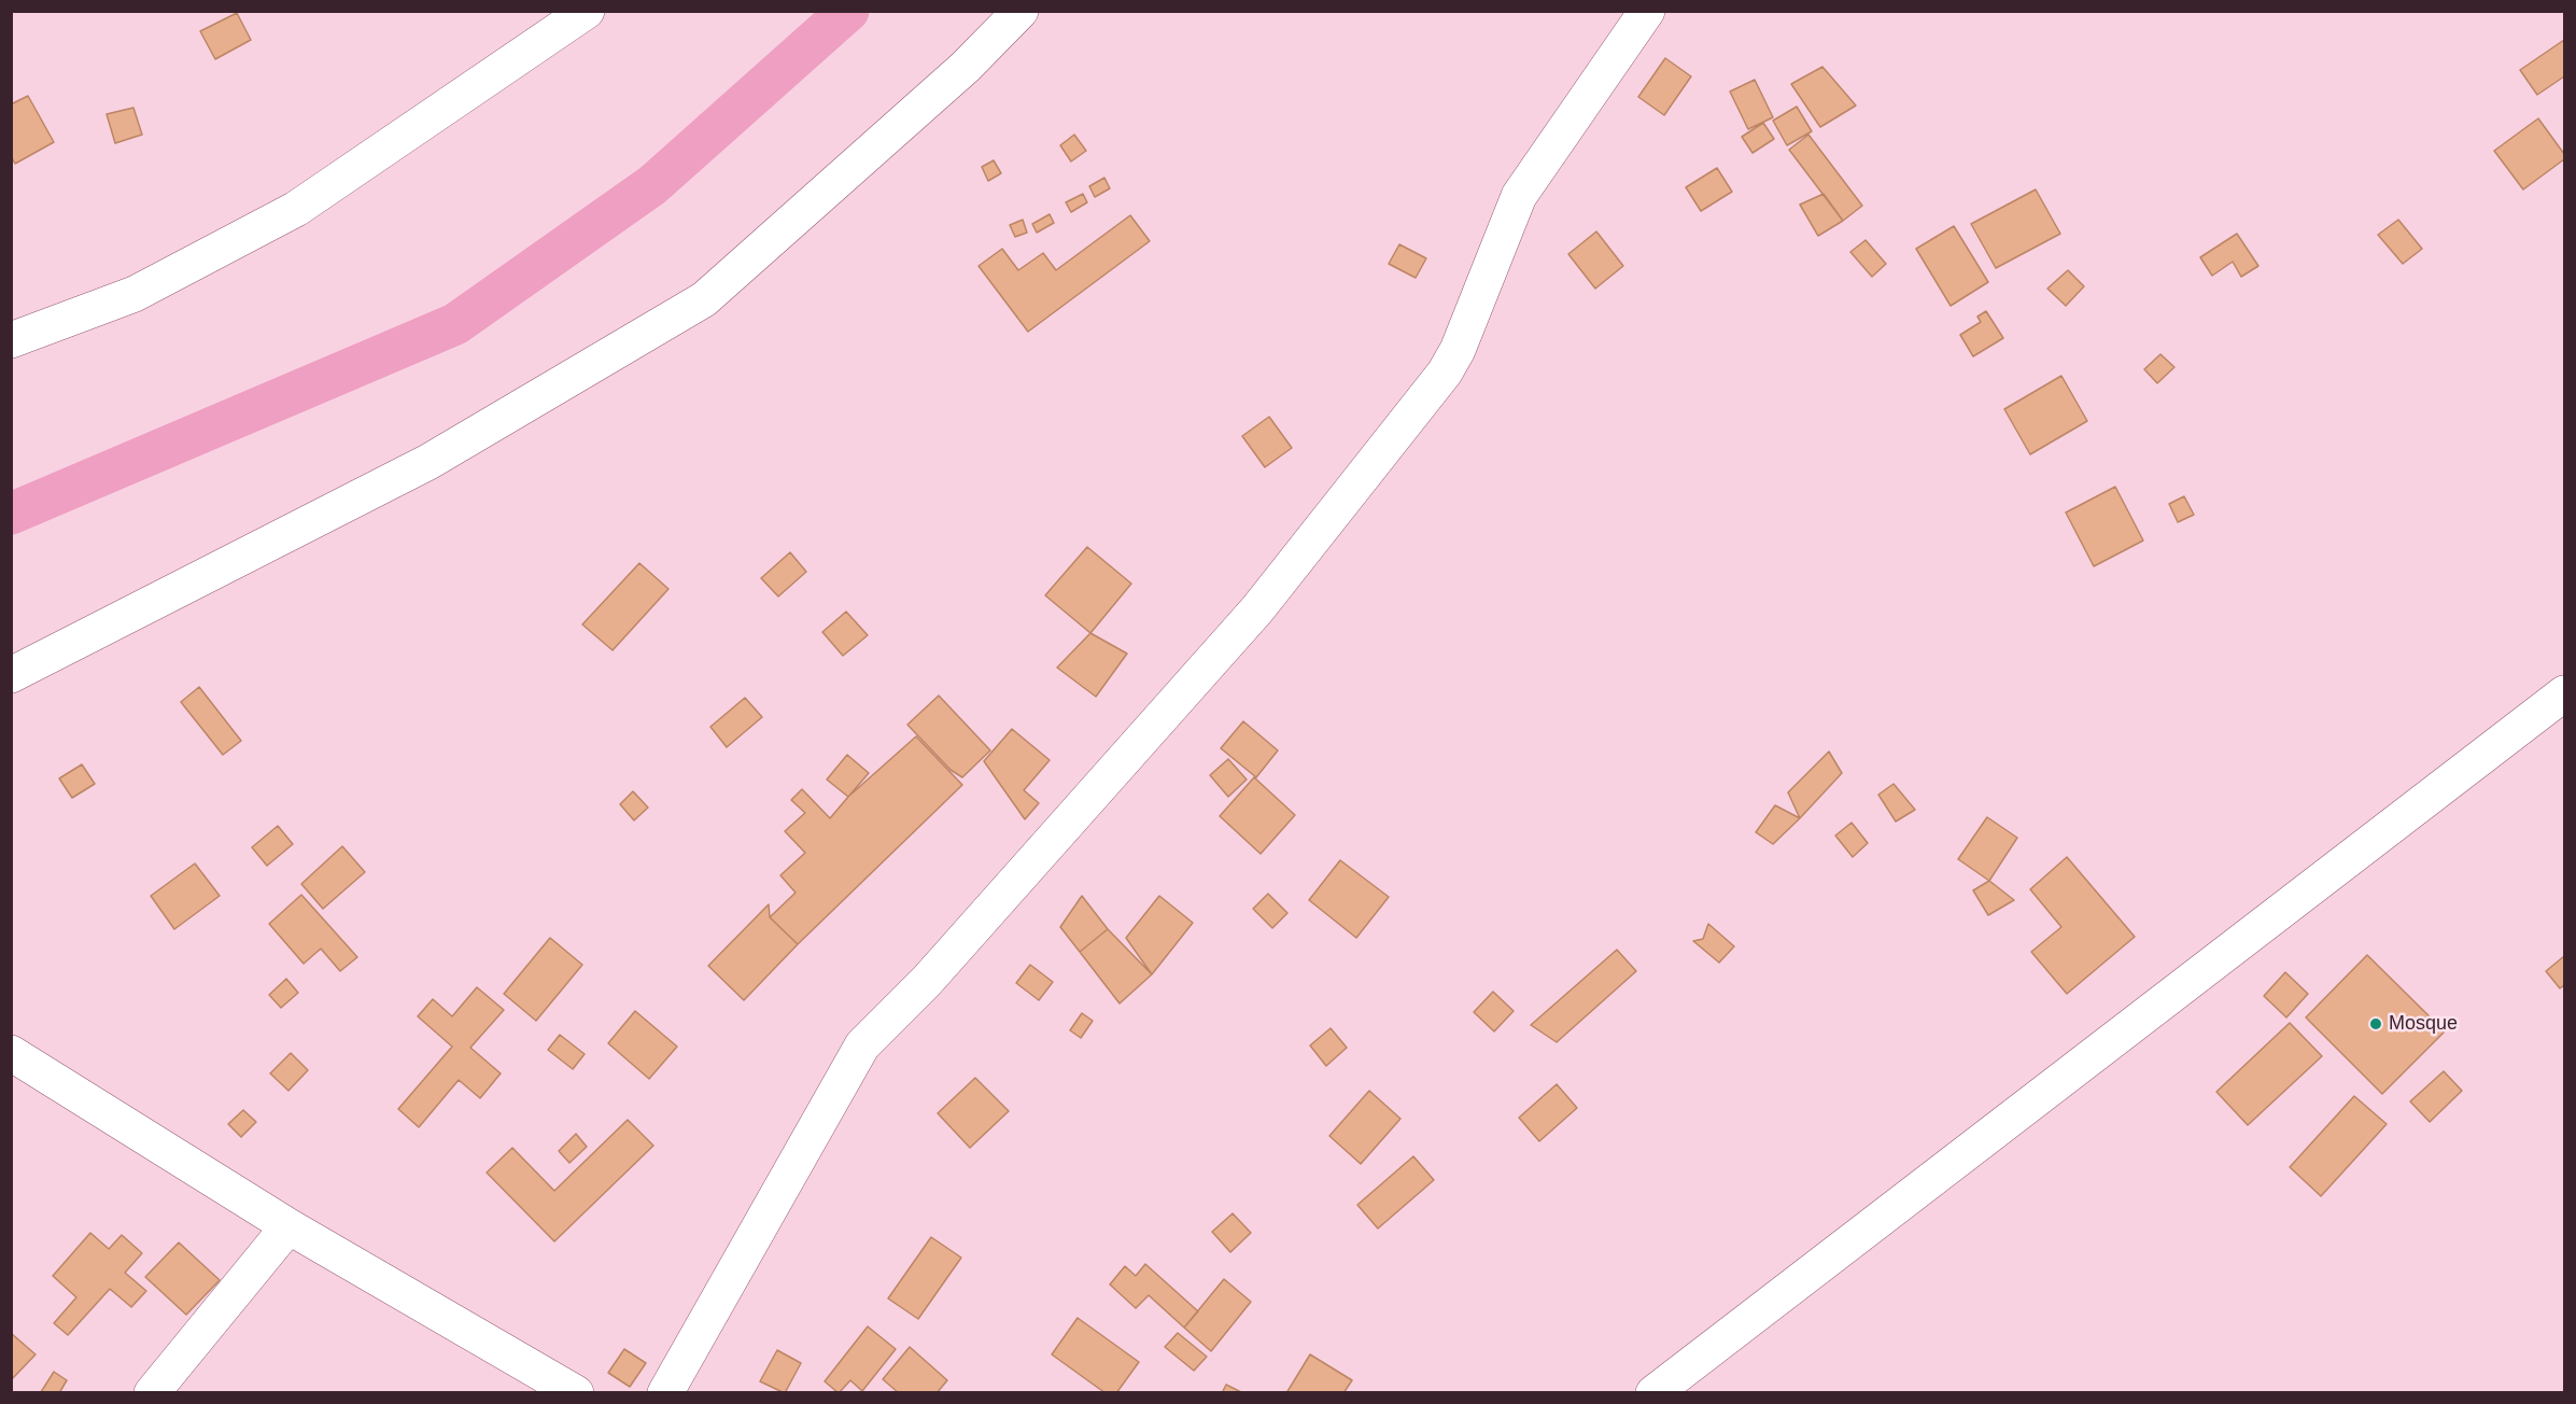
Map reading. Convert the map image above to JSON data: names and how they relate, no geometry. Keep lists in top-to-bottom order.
{
  "places": ["Mosque"]
}
